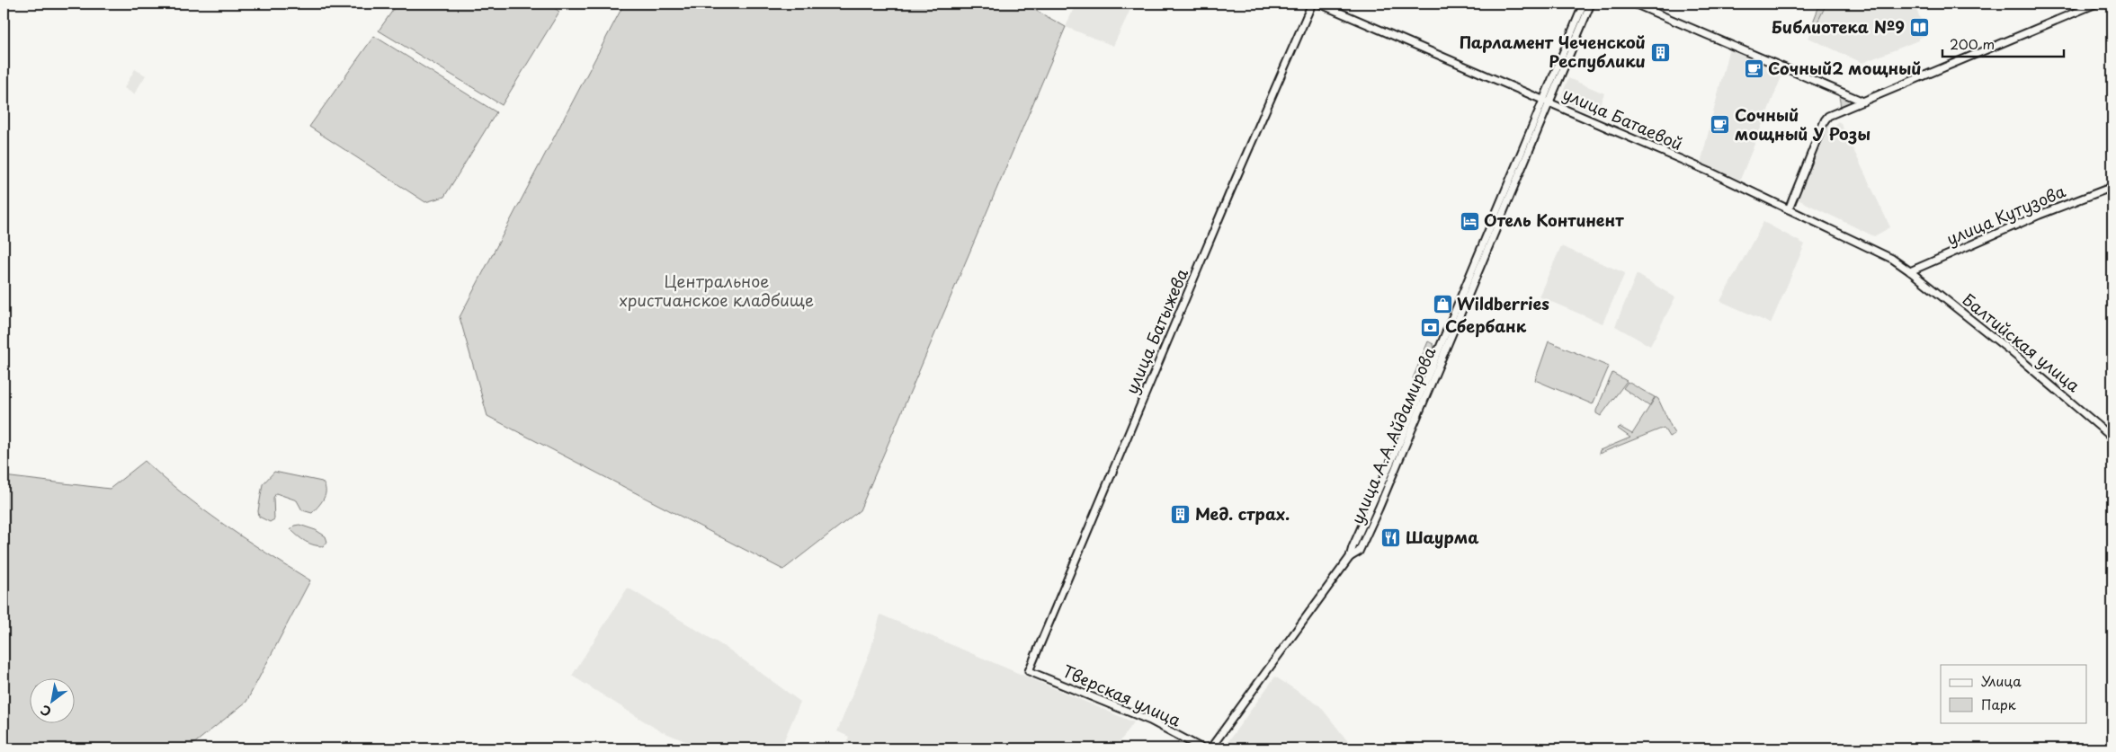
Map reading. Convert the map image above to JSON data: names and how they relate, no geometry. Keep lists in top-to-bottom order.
{
  "streets": {
    "main road": [
      "улица Батаевой",
      "улица Кутузова",
      "улица Батыжева",
      "Балтийская улица",
      "улица А.А.Айдамирова",
      "Тверская улица"
    ]
  },
  "crossings": [
    ["улица Батаевой", "улица Кутузова"],
    ["улица Батаевой", "Балтийская улица"],
    ["улица Батаевой", "улица А.А.Айдамирова"],
    ["улица Кутузова", "Балтийская улица"],
    ["улица Батыжева", "Тверская улица"]
  ],
  "parks": ["Центральное христианское кладбище"],
  "places": {
    "library": ["Библиотека №9"],
    "building": ["Парламент Чеченской Республики", "Мед. страх."],
    "cafe": ["Сочный2 мощный", "Сочный мощный У Розы"],
    "hotel": ["Отель Континент"],
    "shop": ["Wildberries"],
    "bank": ["Сбербанк"],
    "restaurant": ["Шаурма"]
  },
  "legend": ["Улица", "Парк"],
  "scale_bar": "200 m",
  "north": "bottom left"
}
